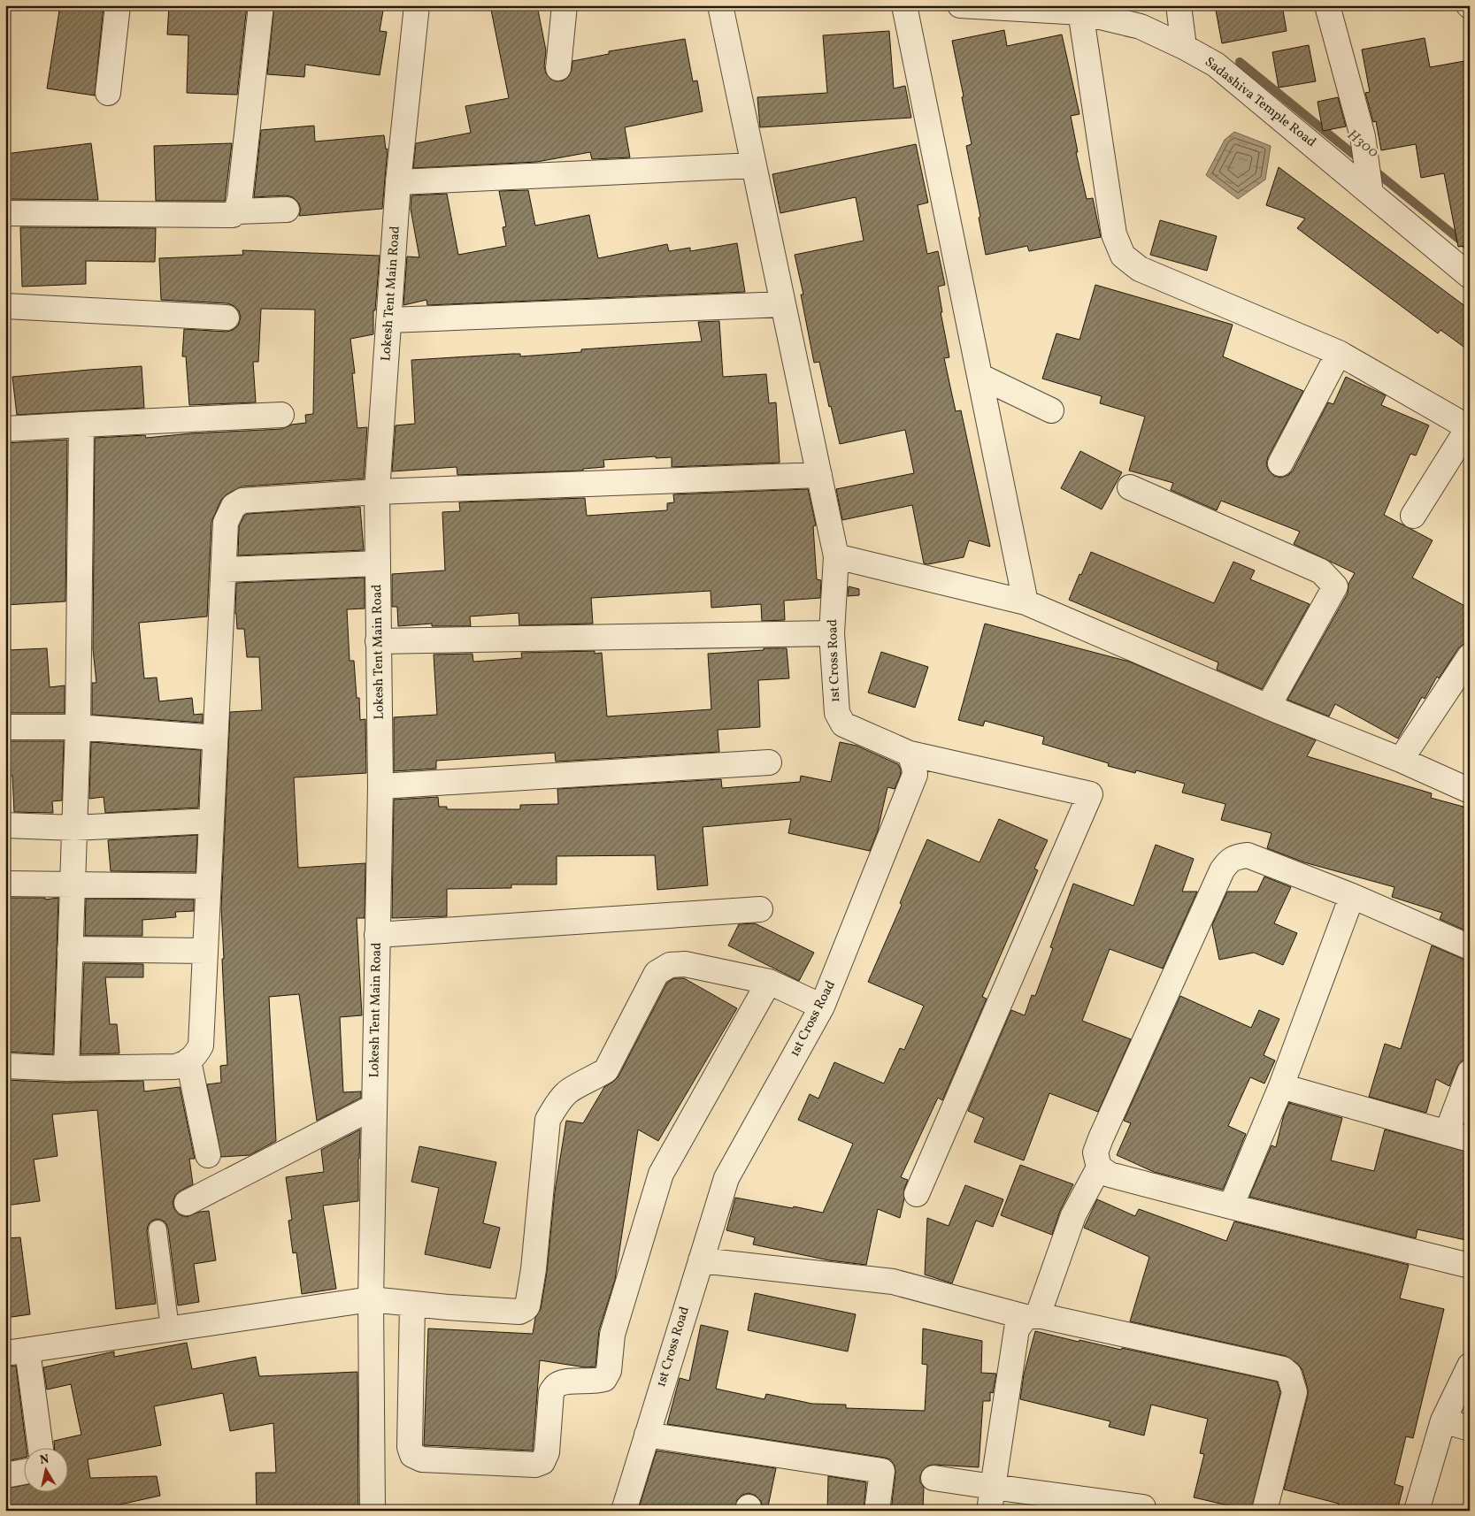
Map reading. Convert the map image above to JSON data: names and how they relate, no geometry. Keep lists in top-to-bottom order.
{
  "streets": {
    "street": ["Sadashiva Temple Road", "Lokesh Tent Main Road", "1st Cross Road"]
  },
  "water": ["H300"],
  "north": "top"
}
